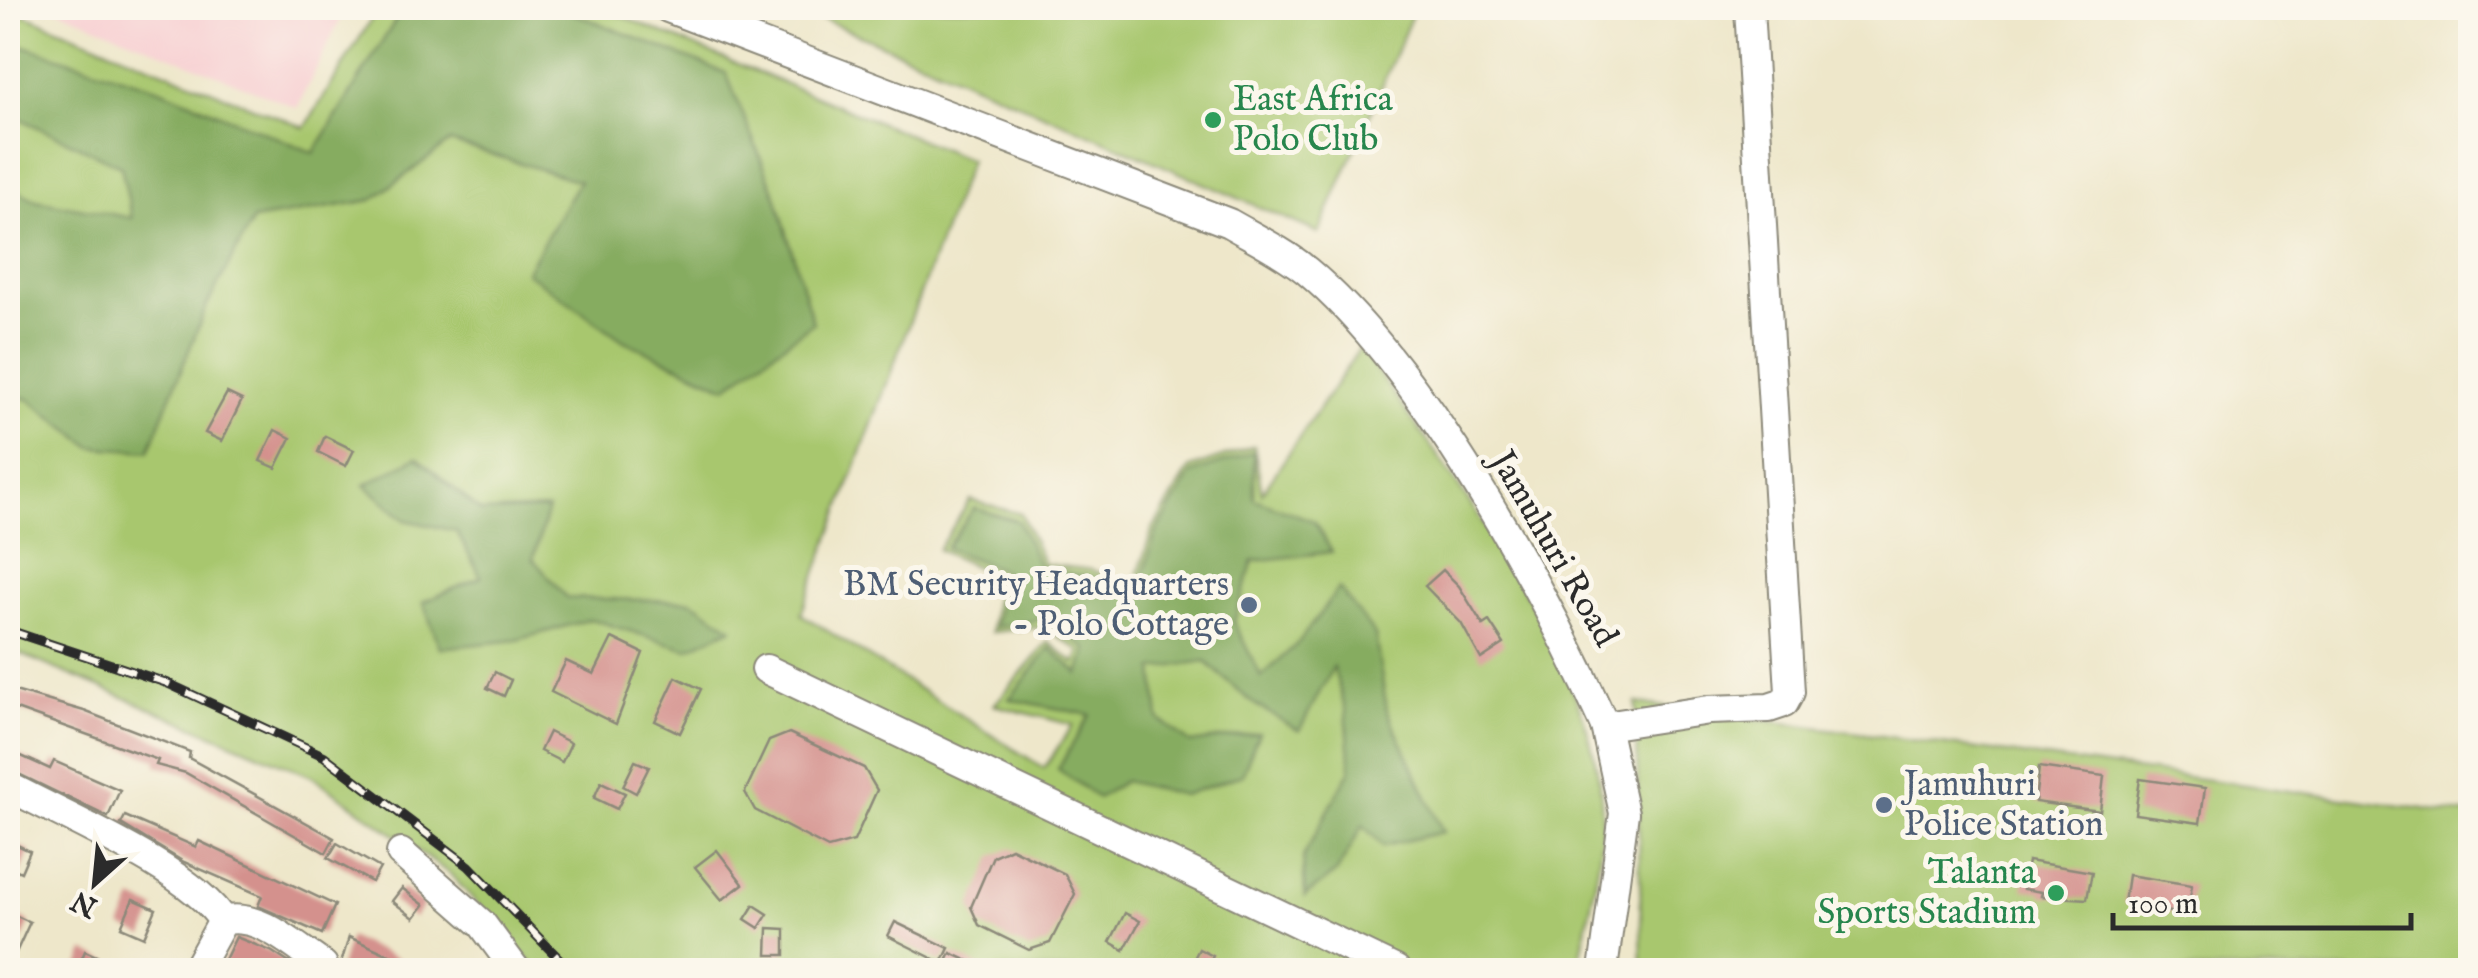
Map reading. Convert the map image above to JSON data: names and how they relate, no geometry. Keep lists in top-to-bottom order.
{
  "streets": {
    "street": ["Jamuhuri Road"]
  },
  "places": [
    "East Africa Polo Club",
    "BM Security Headquarters - Polo Cottage",
    "Jamuhuri Police Station",
    "Talanta Sports Stadium"
  ],
  "scale_bar": "100 m",
  "north": "bottom left"
}
